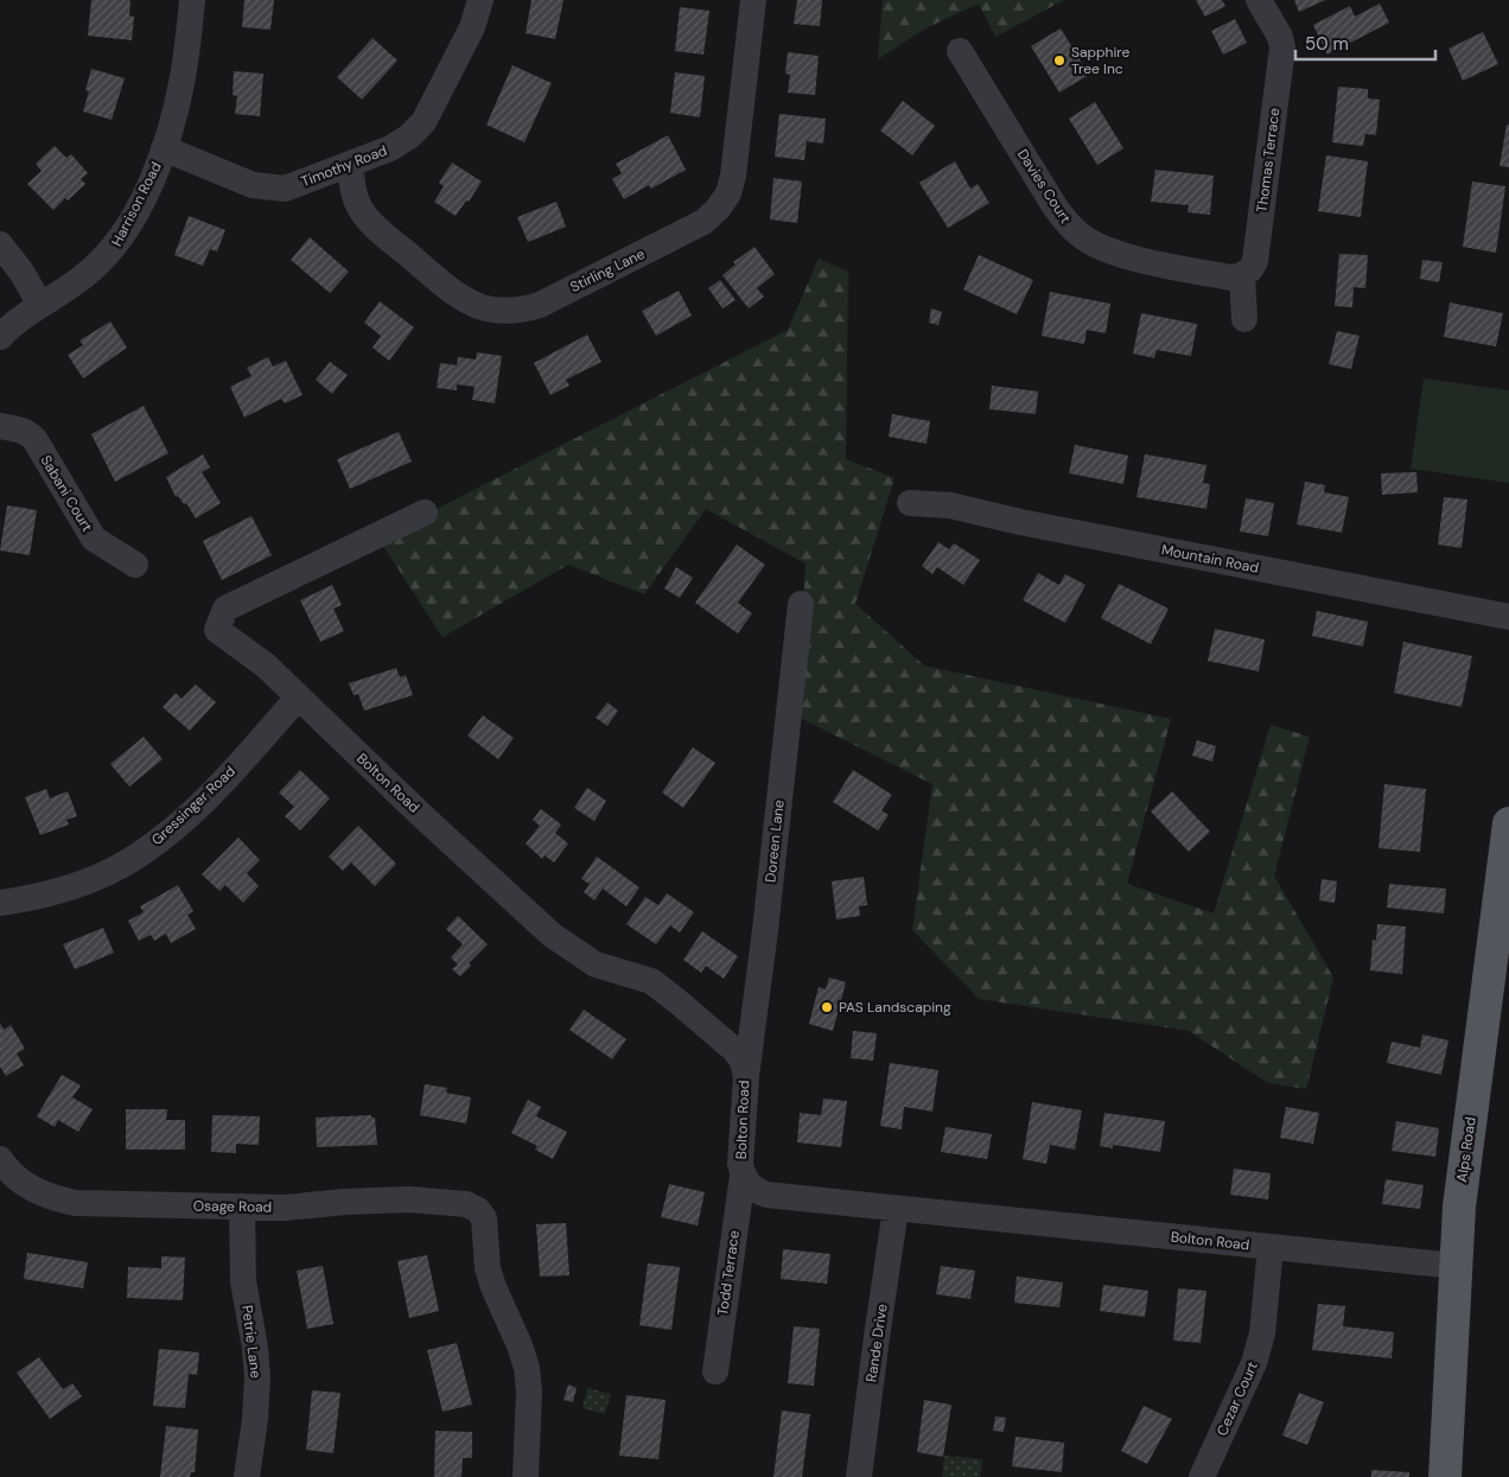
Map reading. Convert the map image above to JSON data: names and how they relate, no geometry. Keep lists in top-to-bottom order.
{
  "streets": {
    "main road": ["Alps Road"],
    "street": [
      "Thomas Terrace",
      "Timothy Road",
      "Davies Court",
      "Harrison Road",
      "Stirling Lane",
      "Sabani Court",
      "Mountain Road",
      "Bolton Road",
      "Gressinger Road",
      "Doreen Lane",
      "Osage Road",
      "Todd Terrace",
      "Petrie Lane",
      "Rande Drive",
      "Cezar Court"
    ]
  },
  "crossings": [
    ["Thomas Terrace", "Davies Court"],
    ["Timothy Road", "Harrison Road"],
    ["Timothy Road", "Stirling Lane"],
    ["Bolton Road", "Gressinger Road"],
    ["Bolton Road", "Doreen Lane"],
    ["Bolton Road", "Alps Road"],
    ["Bolton Road", "Todd Terrace"],
    ["Bolton Road", "Rande Drive"],
    ["Bolton Road", "Cezar Court"],
    ["Osage Road", "Petrie Lane"]
  ],
  "places": ["Sapphire Tree Inc", "PAS Landscaping"],
  "scale_bar": "50 m"
}
